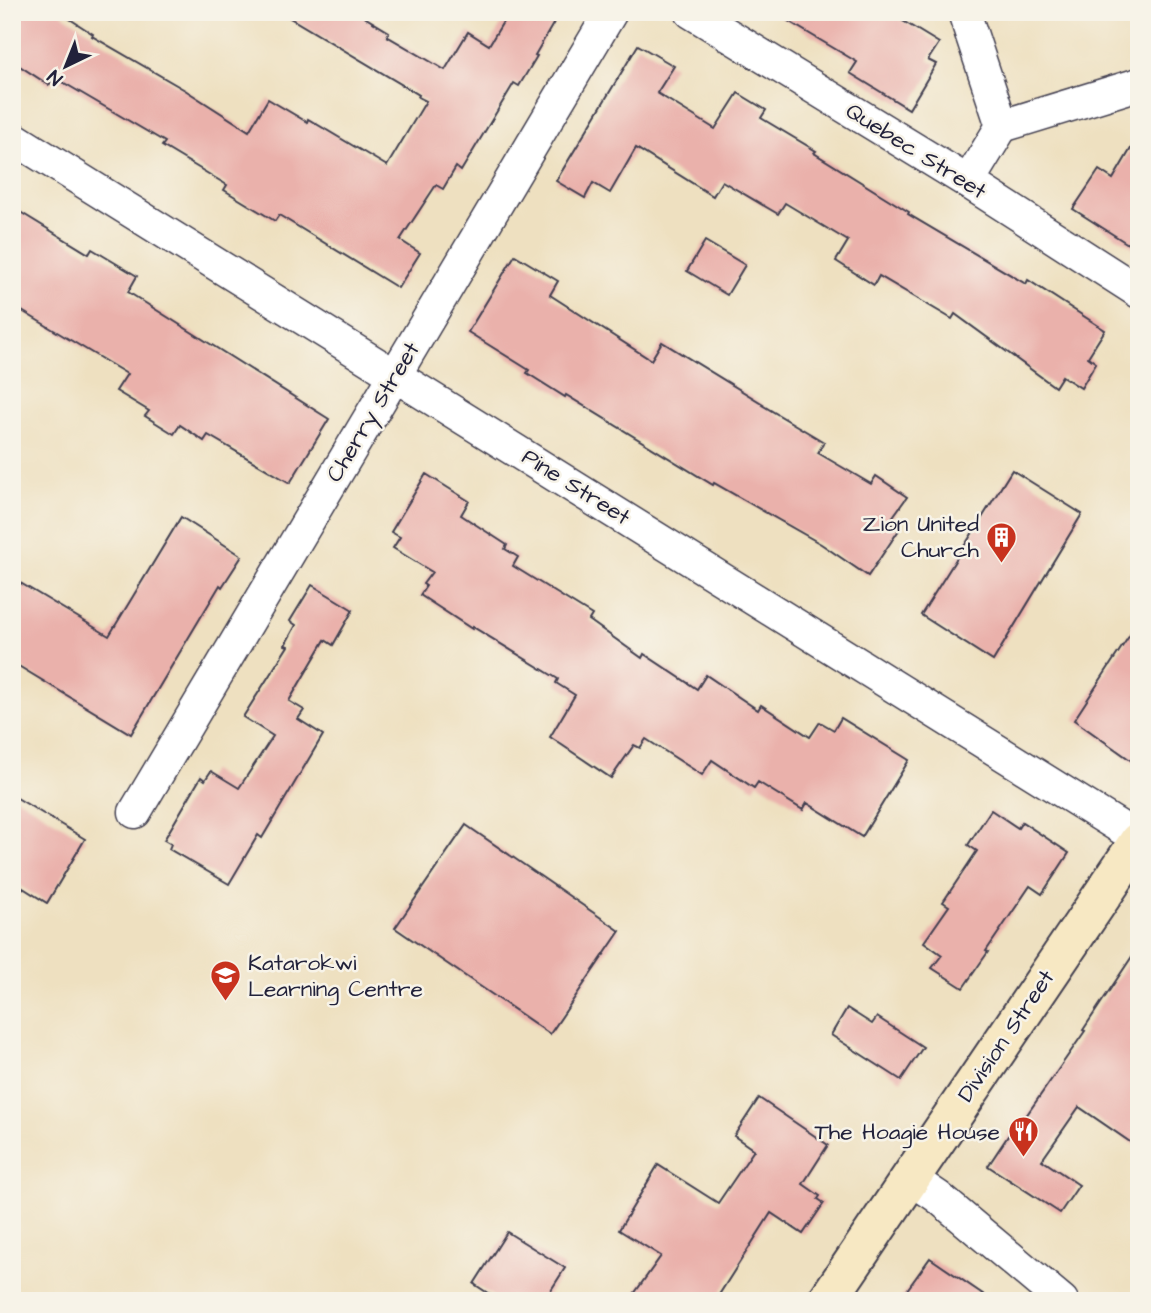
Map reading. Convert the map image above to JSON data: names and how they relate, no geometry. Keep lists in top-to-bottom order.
{
  "streets": {
    "main road": ["Division Street"],
    "street": ["Quebec Street", "Cherry Street", "Pine Street"]
  },
  "crossings": [
    ["Cherry Street", "Pine Street"],
    ["Pine Street", "Division Street"]
  ],
  "places": {
    "building": ["Zion United Church"],
    "school or university": ["Katarokwi Learning Centre"],
    "restaurant": ["The Hoagie House"]
  },
  "north": "bottom left"
}
